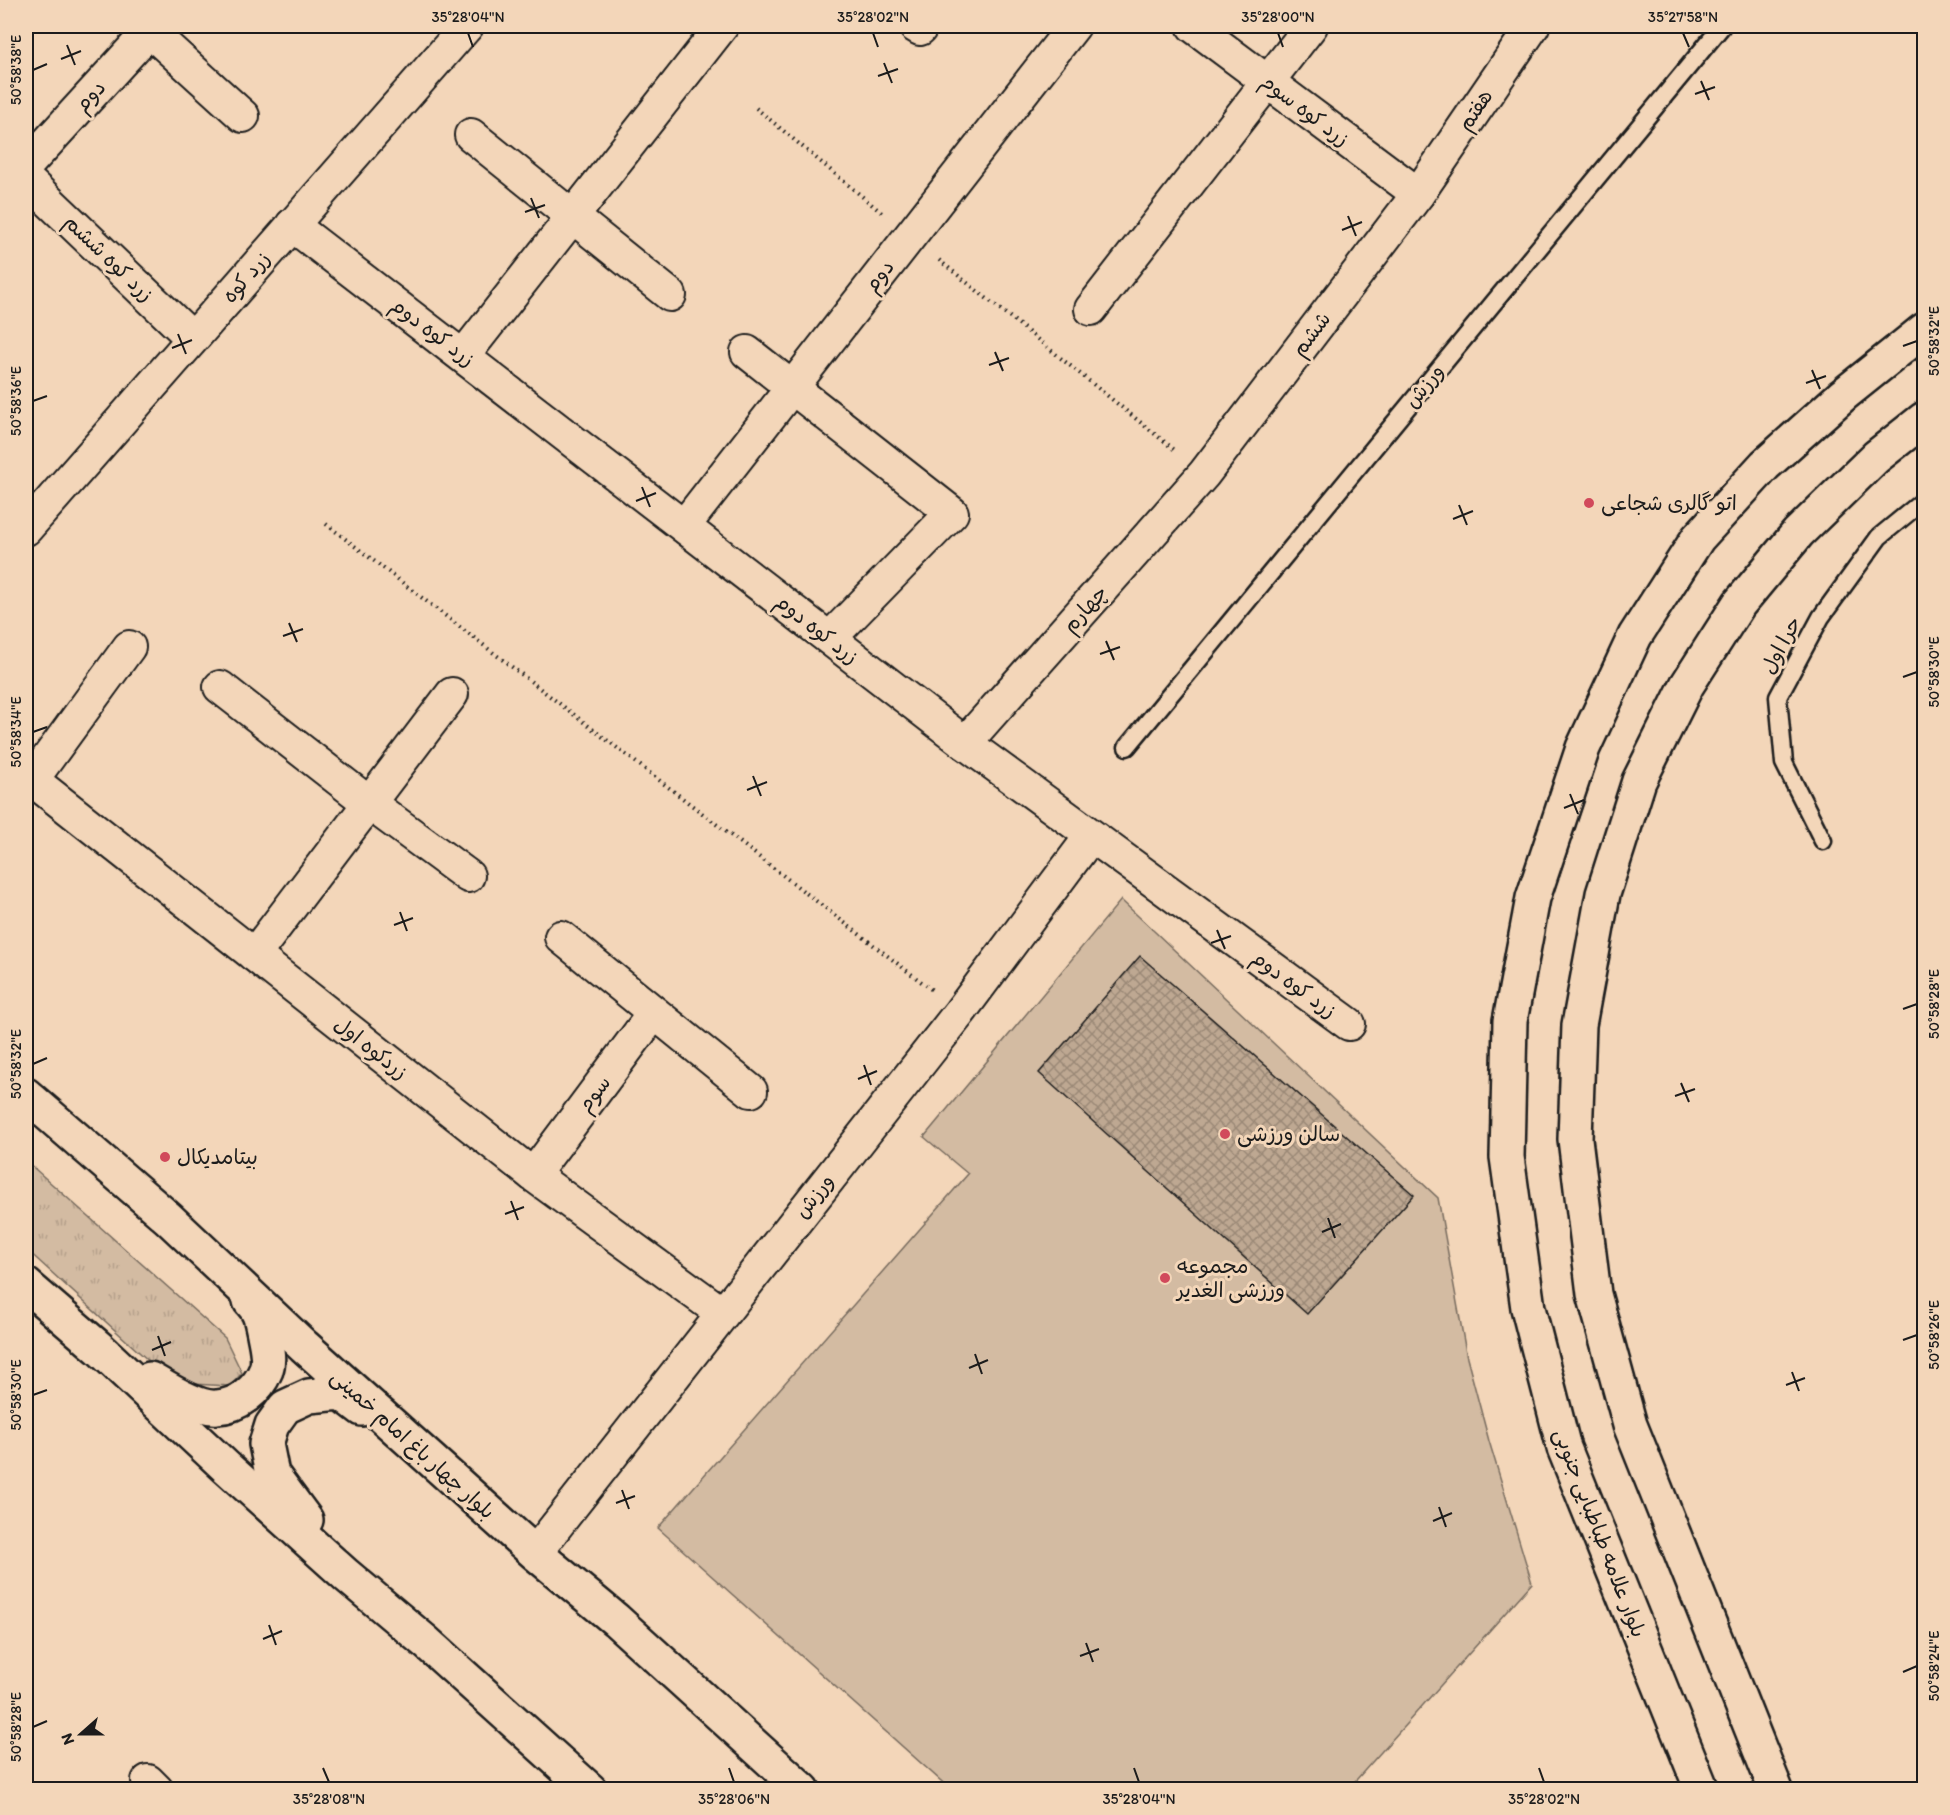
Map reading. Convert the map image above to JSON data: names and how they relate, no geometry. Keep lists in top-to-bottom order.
{
  "streets": {
    "main road": ["بلوار چهار باغ امام خمینی", "بلوار علامه طباطبایی جنوبی"],
    "street": [
      "دوم",
      "زرد کوه سوم",
      "هفتم",
      "زرد کوه ششم",
      "زرد کوه",
      "زرد کوه دوم",
      "ششم",
      "ورزش",
      "چهارم",
      "زردکوه اول",
      "سوم"
    ],
    "lane": ["حرا اول"]
  },
  "crossings": [
    ["دوم", "زرد کوه دوم"],
    ["زرد کوه سوم", "هفتم"],
    ["زرد کوه سوم", "ششم"],
    ["هفتم", "ششم"],
    ["زرد کوه ششم", "زرد کوه"],
    ["زرد کوه", "زرد کوه دوم"],
    ["زرد کوه دوم", "ورزش"],
    ["زرد کوه دوم", "چهارم"],
    ["ششم", "چهارم"],
    ["ورزش", "زردکوه اول"],
    ["ورزش", "بلوار چهار باغ امام خمینی"],
    ["زردکوه اول", "سوم"]
  ],
  "places": [
    "اتو گالری شجاعی",
    "سالن ورزشی",
    "بیتامدیکال",
    "مجموعه ورزشی الغدیر"
  ],
  "north": "left",
  "coordinates": [
    "35°28'04\"N",
    "35°28'02\"N",
    "35°28'00\"N",
    "35°27'58\"N",
    "50°58'38\"E",
    "50°58'32\"E",
    "50°58'36\"E",
    "50°58'30\"E",
    "50°58'34\"E",
    "50°58'28\"E",
    "50°58'26\"E",
    "50°58'24\"E",
    "35°28'08\"N",
    "35°28'06\"N"
  ]
}
